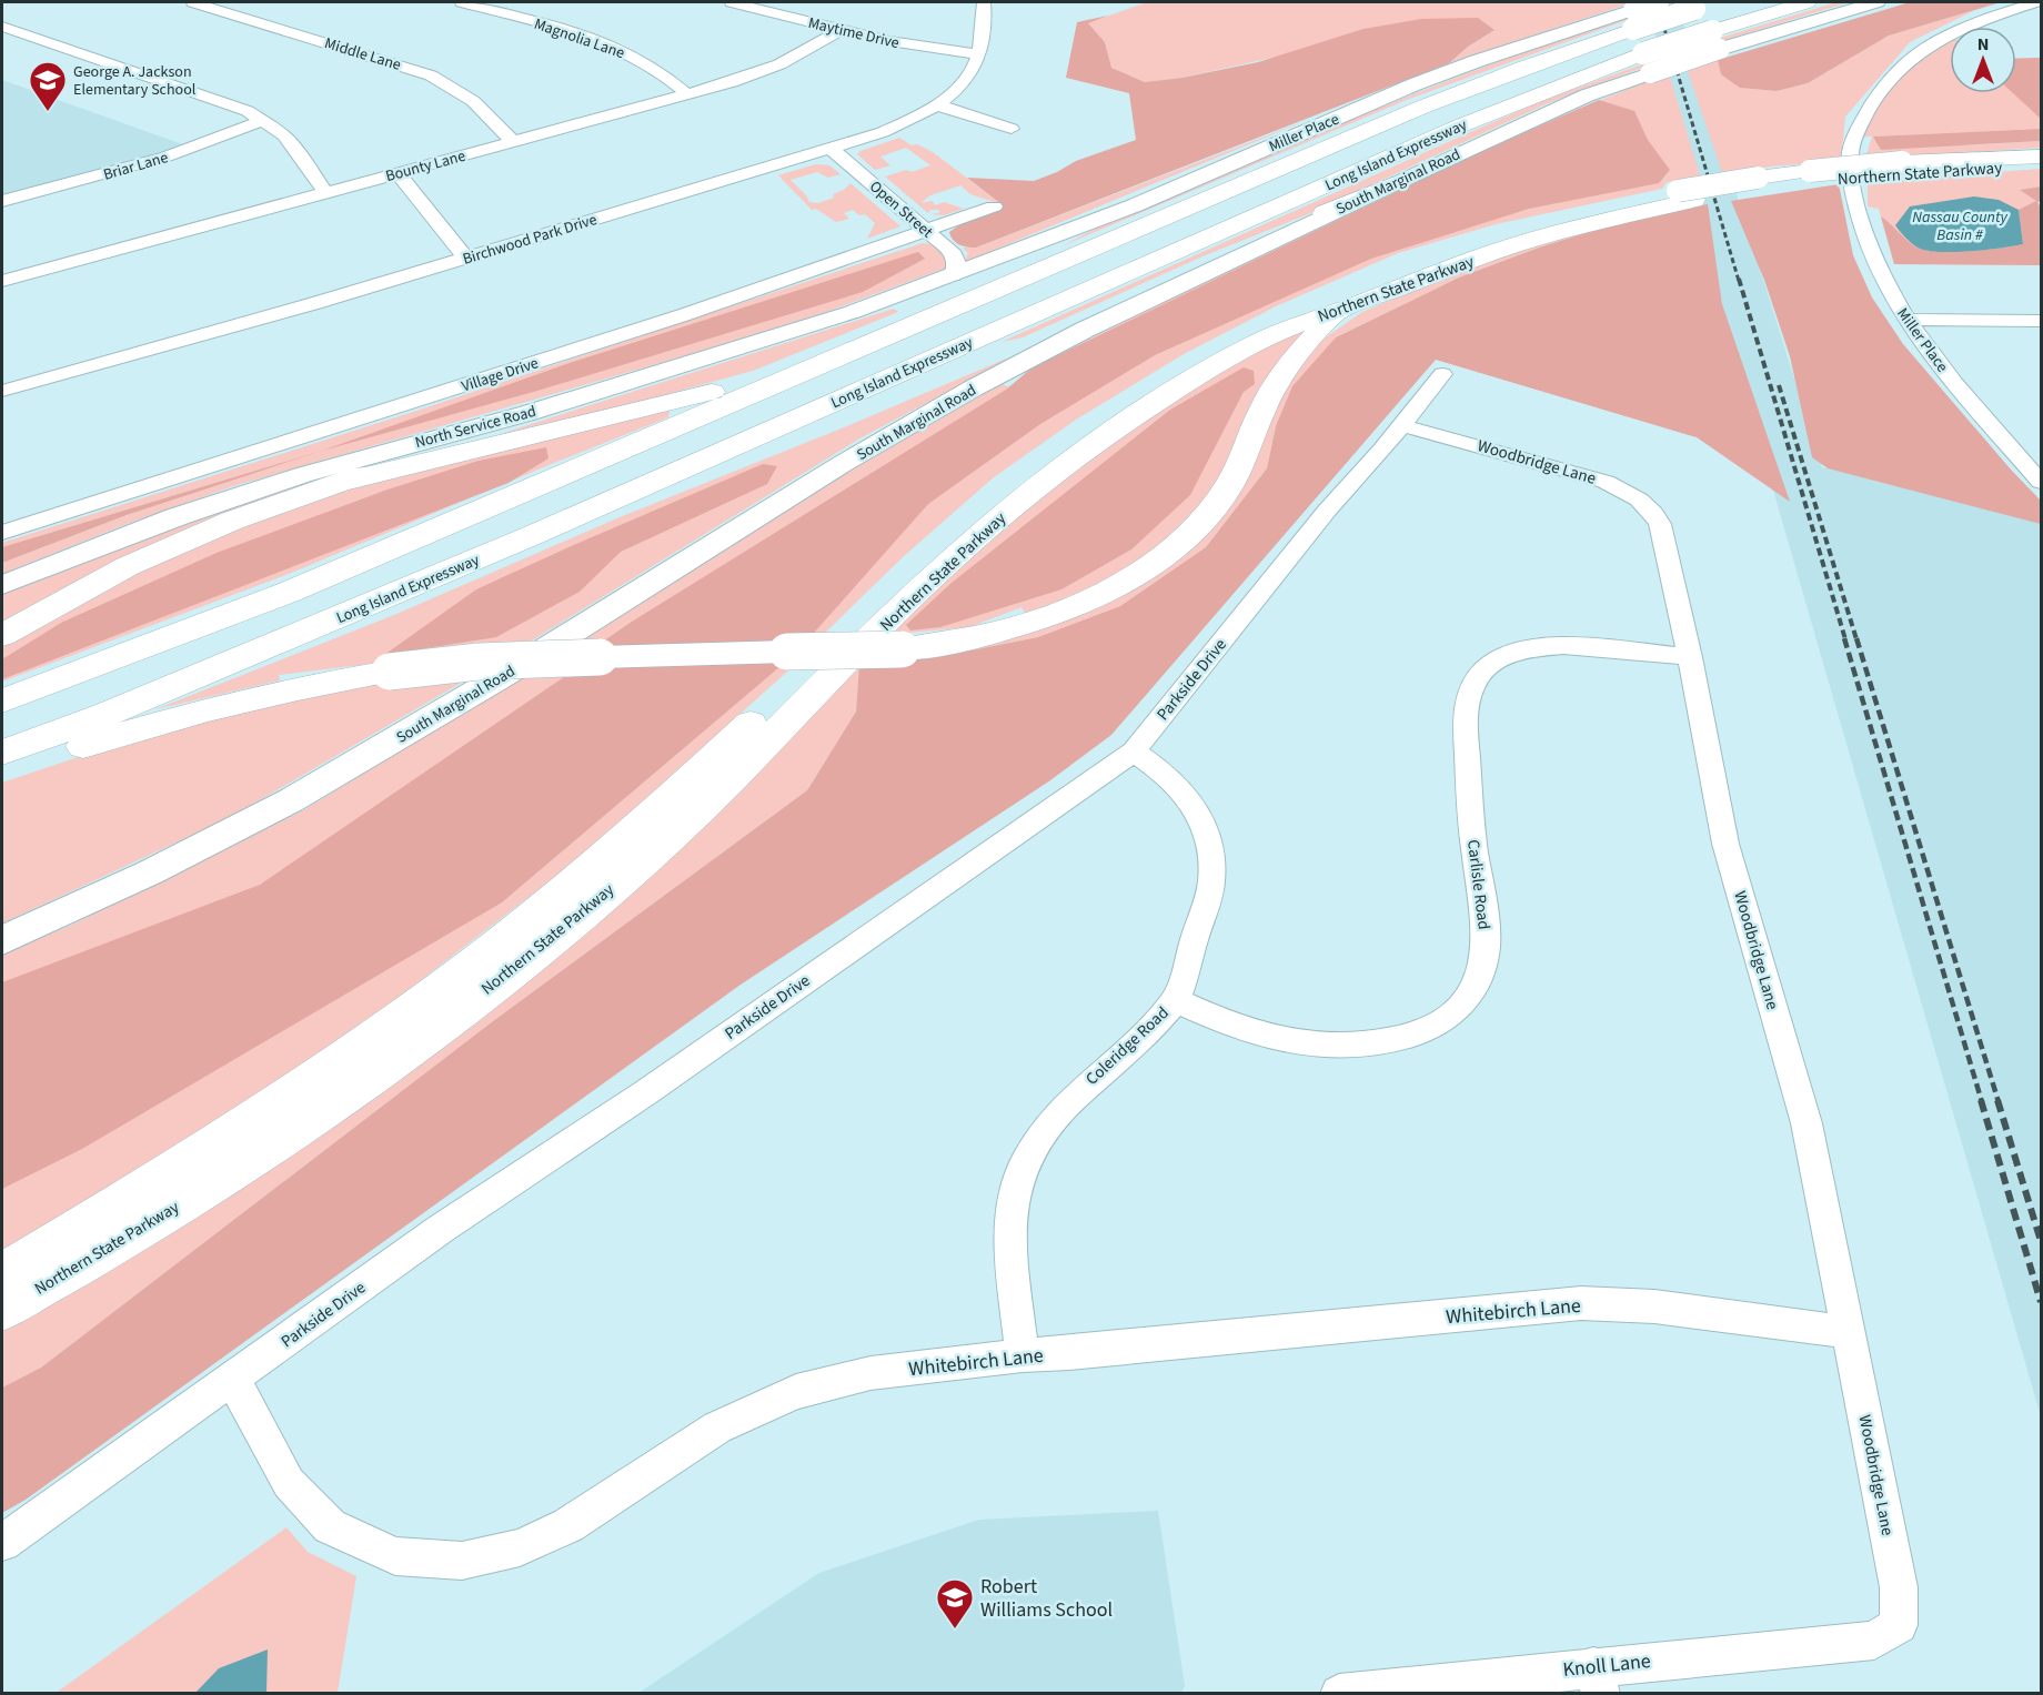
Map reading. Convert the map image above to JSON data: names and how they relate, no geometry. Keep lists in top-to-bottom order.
{
  "streets": {
    "highway": ["Long Island Expressway", "Northern State Parkway"],
    "main road": ["Miller Place", "South Marginal Road", "North Service Road"],
    "street": [
      "Maytime Drive",
      "Magnolia Lane",
      "Middle Lane",
      "Briar Lane",
      "Bounty Lane",
      "Open Street",
      "Birchwood Park Drive",
      "Village Drive",
      "Woodbridge Lane",
      "Parkside Drive",
      "Carlisle Road",
      "Coleridge Road",
      "Whitebirch Lane",
      "Knoll Lane"
    ]
  },
  "crossings": [
    ["Maytime Drive", "Bounty Lane"],
    ["Maytime Drive", "Birchwood Park Drive"],
    ["Magnolia Lane", "Bounty Lane"],
    ["Middle Lane", "Bounty Lane"],
    ["Miller Place", "Long Island Expressway"],
    ["Miller Place", "Open Street"],
    ["Miller Place", "North Service Road"],
    ["Long Island Expressway", "South Marginal Road"],
    ["Open Street", "Birchwood Park Drive"],
    ["Open Street", "Village Drive"],
    ["Open Street", "North Service Road"],
    ["Woodbridge Lane", "Parkside Drive"],
    ["Woodbridge Lane", "Carlisle Road"],
    ["Woodbridge Lane", "Whitebirch Lane"],
    ["Woodbridge Lane", "Knoll Lane"],
    ["Parkside Drive", "Coleridge Road"],
    ["Parkside Drive", "Whitebirch Lane"],
    ["Carlisle Road", "Coleridge Road"],
    ["Coleridge Road", "Whitebirch Lane"]
  ],
  "water": ["Nassau County Basin #"],
  "places": {
    "school or university": ["George A. Jackson Elementary School", "Robert Williams School"]
  },
  "north": "top"
}
